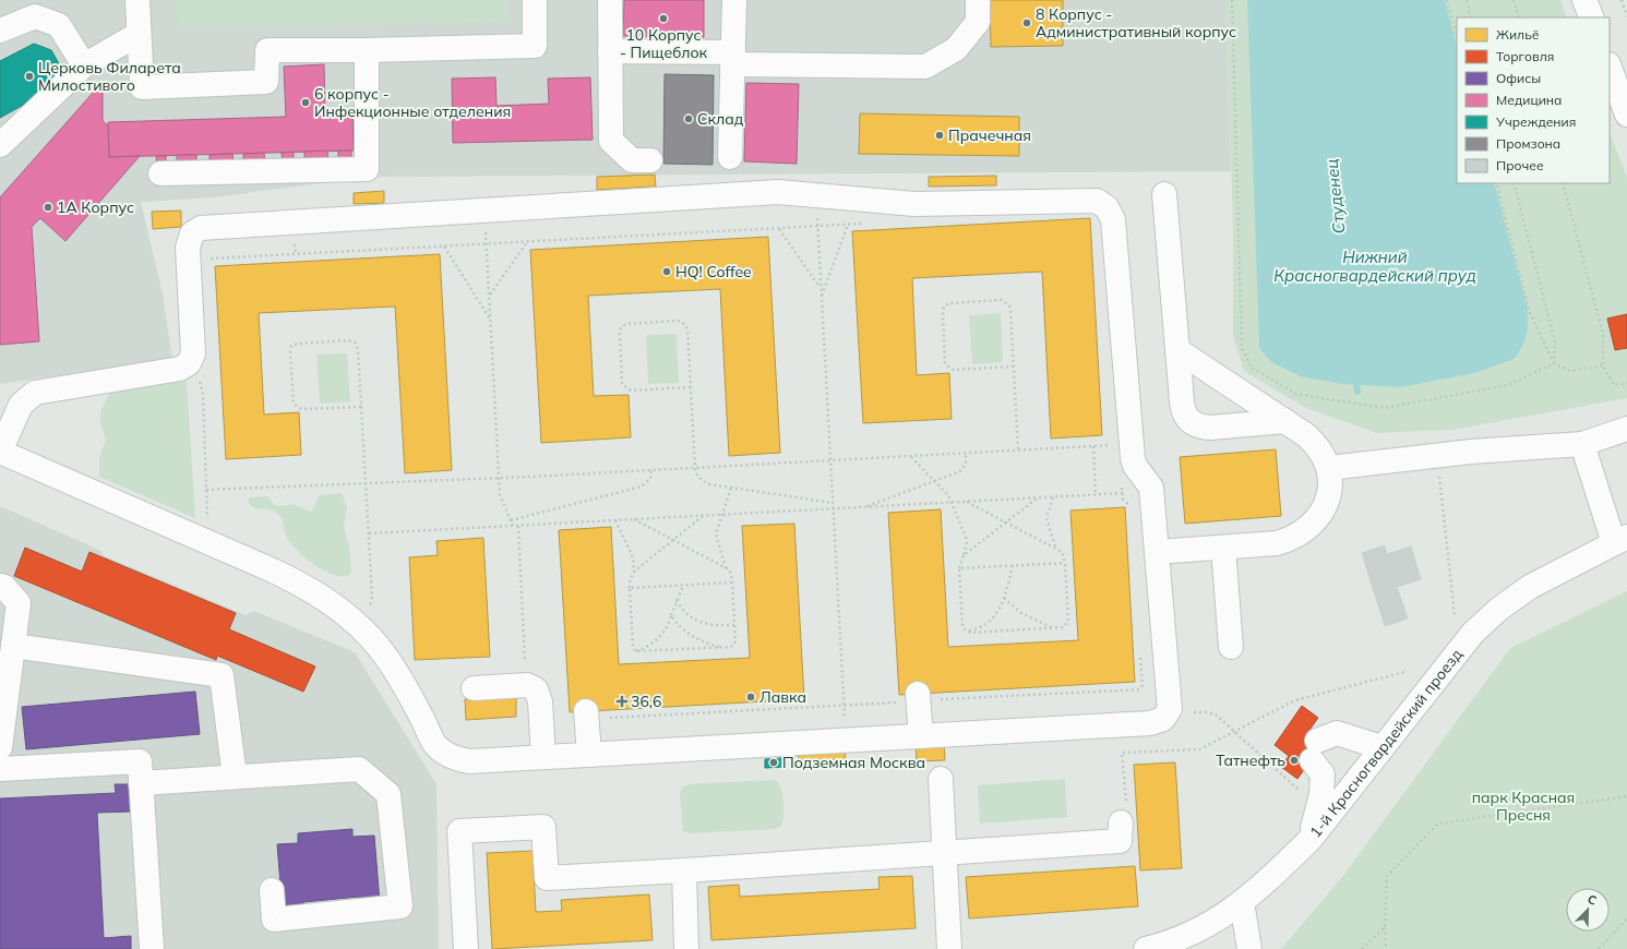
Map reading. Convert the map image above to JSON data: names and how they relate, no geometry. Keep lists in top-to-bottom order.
{
  "streets": {
    "street": ["1-й Красногвардейский проезд"]
  },
  "water": ["Студенец", "Нижний Красногвардейский пруд"],
  "parks": ["парк Красная Пресня"],
  "places": {
    "other": [
      "10 Корпус - Пищеблок",
      "8 Корпус - Административный корпус",
      "Церковь Филарета Милостивого",
      "6 корпус - Инфекционные отделения",
      "Склад",
      "Прачечная",
      "1А Корпус",
      "HQ! Coffee",
      "Лавка",
      "Татнефть",
      "Подземная Москва"
    ],
    "health": ["36,6"]
  },
  "legend": [
    "Жильё",
    "Торговля",
    "Офисы",
    "Медицина",
    "Учреждения",
    "Промзона",
    "Прочее"
  ],
  "north": "top right"
}
